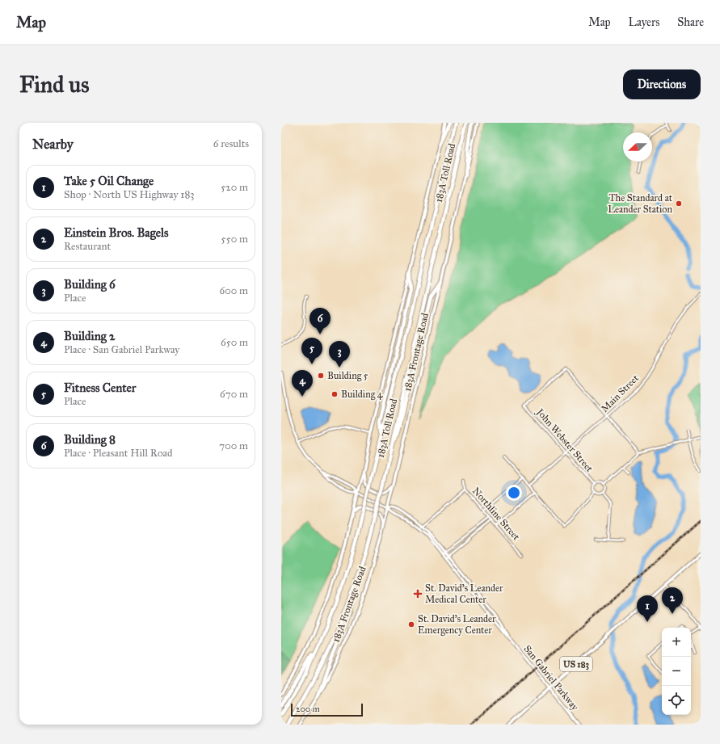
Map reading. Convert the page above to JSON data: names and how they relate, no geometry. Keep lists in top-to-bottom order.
{
  "streets": {
    "highway": ["183A Toll Road"],
    "main road": ["183A Frontage Road", "US 183"],
    "street": [
      "Main Street",
      "John Webster Street",
      "Northline Street",
      "San Gabriel Parkway"
    ]
  },
  "crossings": [
    ["183A Frontage Road", "San Gabriel Parkway"],
    ["Main Street", "John Webster Street"],
    ["US 183", "San Gabriel Parkway"]
  ],
  "places": {
    "other": [
      "The Standard at Leander Station",
      "Building 5",
      "Building 4",
      "St. David’s Leander Emergency Center"
    ],
    "health": ["St. David’s Leander Medical Center"]
  },
  "scale_bar": "200 m",
  "north": "left",
  "page": {
    "header": "Map",
    "nav": ["Map", "Layers", "Share"],
    "buttons": "Directions",
    "title": "Find us",
    "heading": ["Nearby", "6 results"],
    "list": [
      {
        "mark": "1",
        "name": "Take 5 Oil Change",
        "note": "Shop · North US Highway 183",
        "value": "520 m"
      },
      {
        "mark": "2",
        "name": "Einstein Bros. Bagels",
        "note": "Restaurant",
        "value": "550 m"
      },
      {
        "mark": "3",
        "name": "Building 6",
        "note": "Place",
        "value": "600 m"
      },
      {
        "mark": "4",
        "name": "Building 2",
        "note": "Place · San Gabriel Parkway",
        "value": "650 m"
      },
      {
        "mark": "5",
        "name": "Fitness Center",
        "note": "Place",
        "value": "670 m"
      },
      {
        "mark": "6",
        "name": "Building 8",
        "note": "Place · Pleasant Hill Road",
        "value": "700 m"
      }
    ],
    "pins": [
      "6",
      "5",
      "3",
      "4",
      "2",
      "1"
    ],
    "map_buttons": ["+", "−"],
    "scale": "200 m"
  }
}
